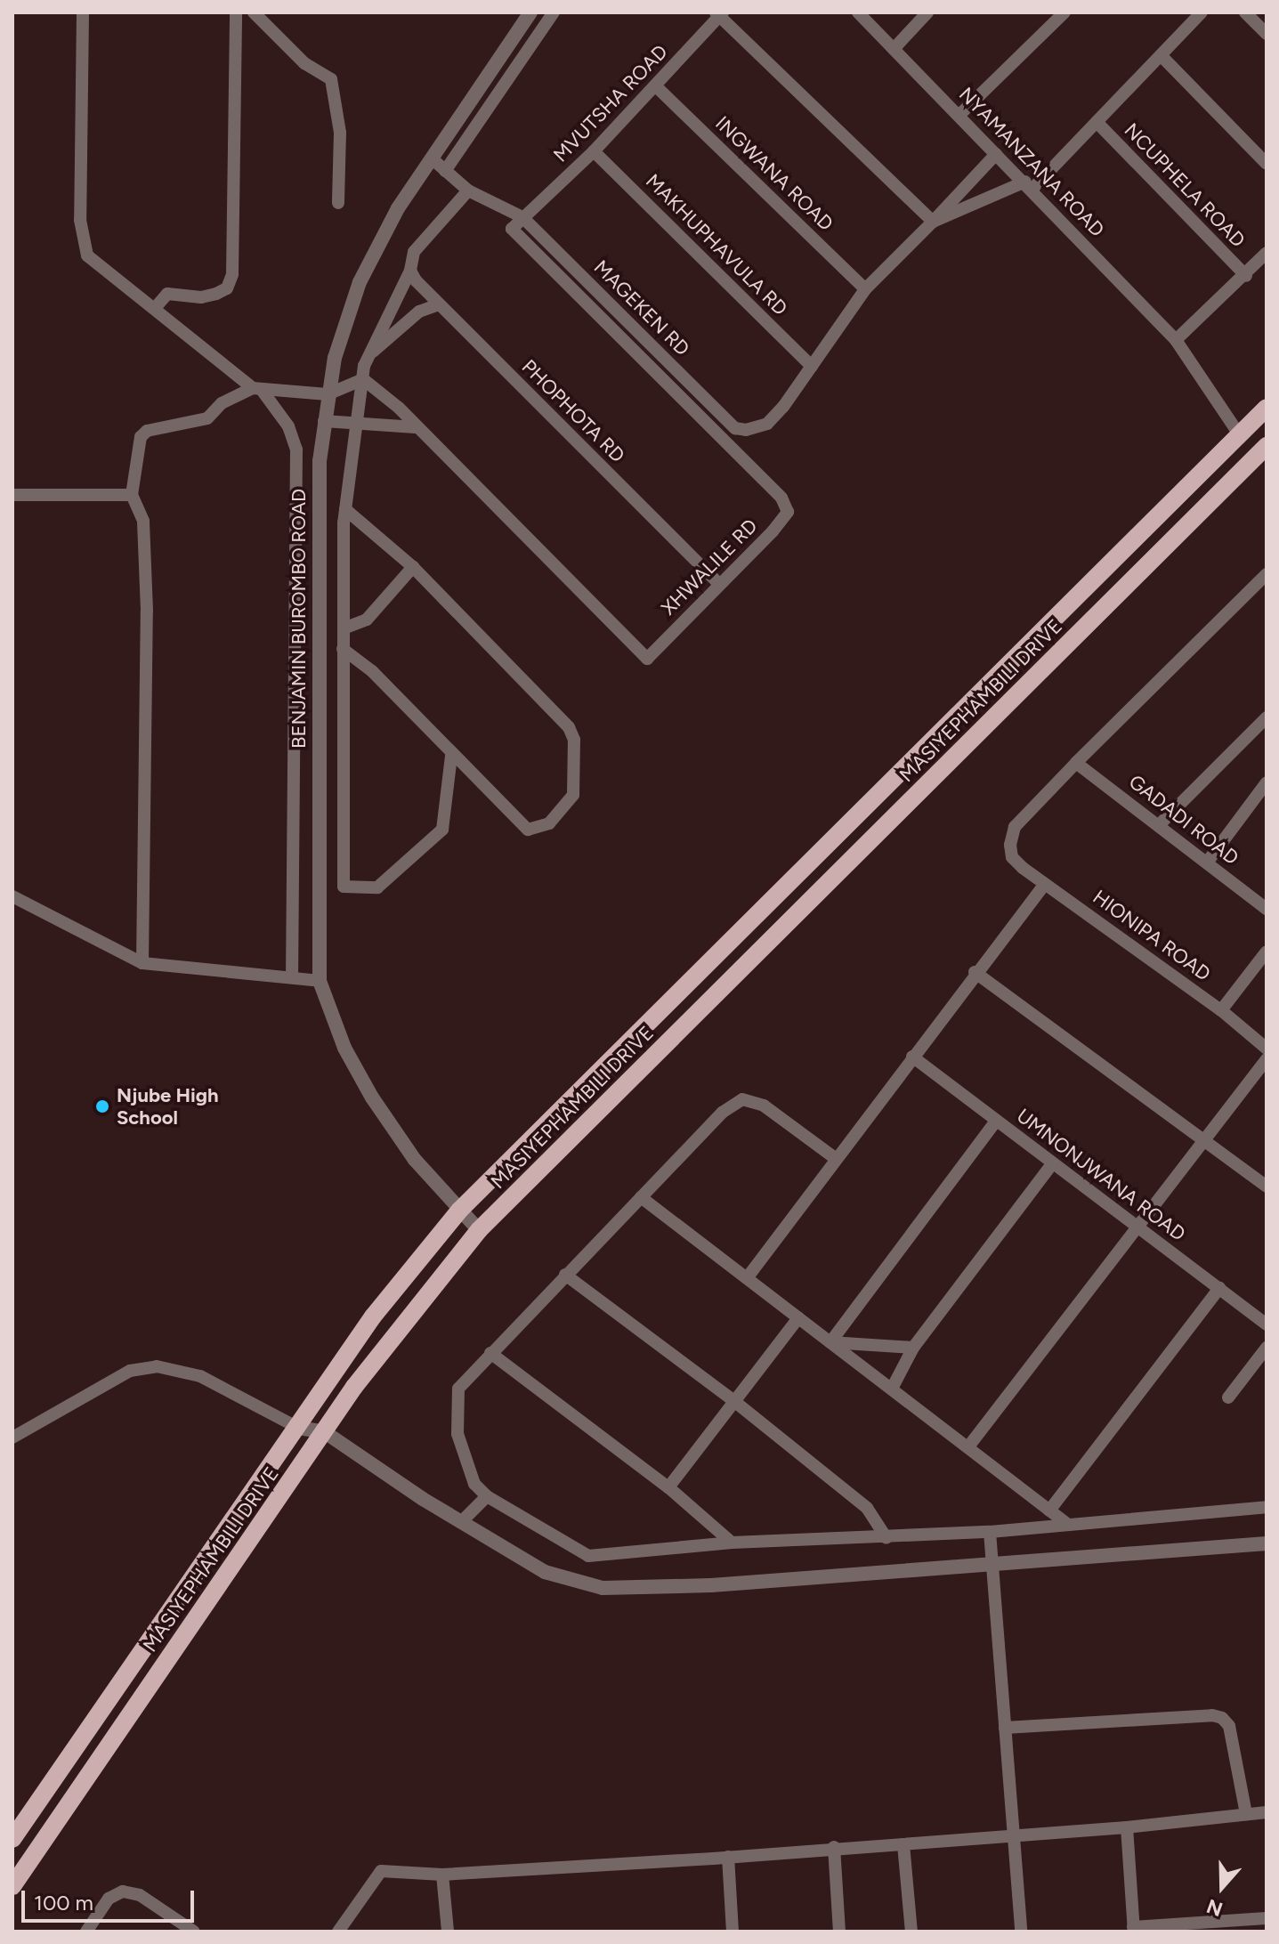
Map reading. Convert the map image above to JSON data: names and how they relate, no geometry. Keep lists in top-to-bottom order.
{
  "streets": {
    "main road": ["MASIYEPHAMBILI DRIVE"],
    "street": [
      "MVUTSHA ROAD",
      "NYAMANZANA ROAD",
      "INGWANA ROAD",
      "NCUPHELA ROAD",
      "MAKHUPHAVULA RD",
      "MAGEKEN RD",
      "PHOPHOTA RD",
      "XHWALILE RD",
      "BENJAMIN BUROMBO ROAD",
      "GADADI ROAD",
      "HIONIPA ROAD",
      "UMNONJWANA ROAD"
    ]
  },
  "crossings": [
    ["MVUTSHA ROAD", "INGWANA ROAD"],
    ["MVUTSHA ROAD", "MAKHUPHAVULA RD"],
    ["MVUTSHA ROAD", "MAGEKEN RD"],
    ["MVUTSHA ROAD", "XHWALILE RD"],
    ["NYAMANZANA ROAD", "MASIYEPHAMBILI DRIVE"],
    ["MAKHUPHAVULA RD", "MAGEKEN RD"],
    ["MAGEKEN RD", "XHWALILE RD"],
    ["MAGEKEN RD", "BENJAMIN BUROMBO ROAD"],
    ["PHOPHOTA RD", "XHWALILE RD"],
    ["BENJAMIN BUROMBO ROAD", "MASIYEPHAMBILI DRIVE"],
    ["GADADI ROAD", "HIONIPA ROAD"]
  ],
  "places": ["Njube High School"],
  "scale_bar": "100 m",
  "north": "bottom"
}
